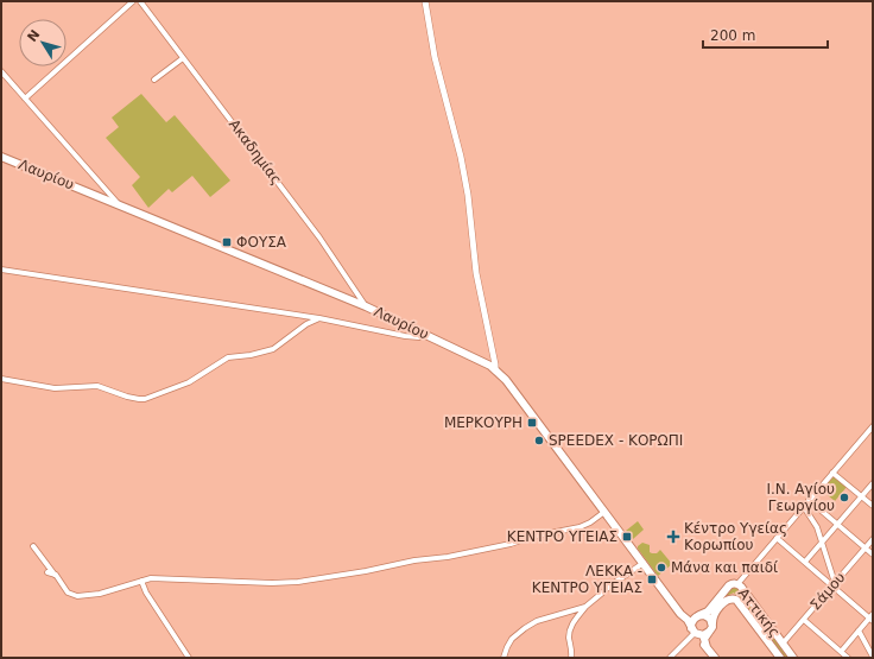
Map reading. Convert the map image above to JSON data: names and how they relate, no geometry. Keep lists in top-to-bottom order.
{
  "streets": {
    "main road": ["Λαυρίου", "Αττικής"],
    "street": ["Ακαδημίας", "Σάμου"]
  },
  "crossings": [
    ["Ακαδημίας", "Λαυρίου"],
    ["Λαυρίου", "Αττικής"],
    ["Σάμου", "Αττικής"]
  ],
  "places": {
    "transit": [
      "ΦΟΥΣΑ",
      "ΜΕΡΚΟΥΡΗ",
      "ΚΕΝΤΡΟ ΥΓΕΙΑΣ",
      "ΛΕΚΚΑ - ΚΕΝΤΡΟ ΥΓΕΙΑΣ"
    ],
    "other": ["SPEEDEX - ΚΟΡΩΠΙ", "Ι.Ν. Αγίου Γεωργίου", "Μάνα και παιδί"],
    "health": ["Κέντρο Υγείας Κορωπίου"]
  },
  "scale_bar": "200 m",
  "north": "top left"
}
